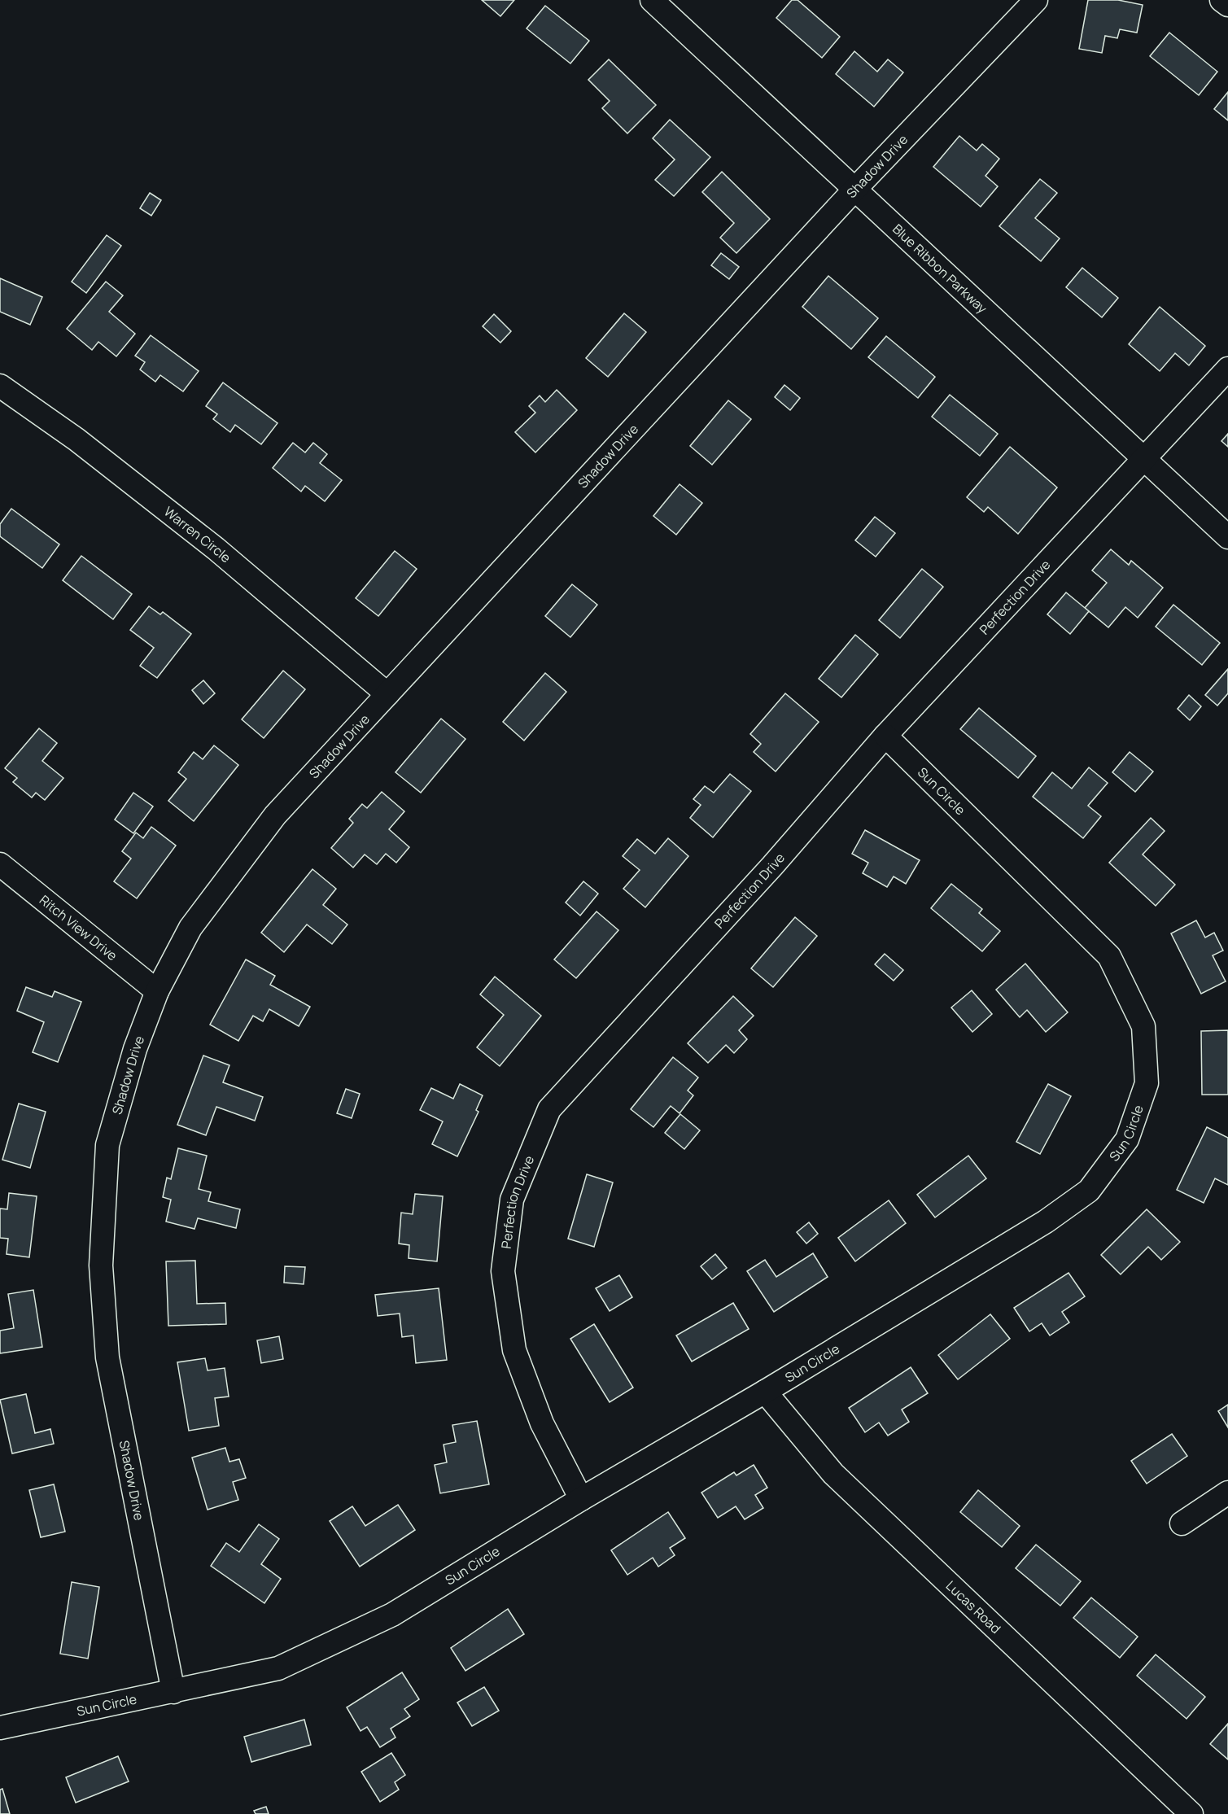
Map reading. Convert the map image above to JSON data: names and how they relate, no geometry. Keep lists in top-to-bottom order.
{
  "streets": {
    "street": [
      "Shadow Drive",
      "Blue Ribbon Parkway",
      "Warren Circle",
      "Perfection Drive",
      "Sun Circle",
      "Ritch View Drive",
      "Lucas Road"
    ]
  },
  "crossings": [
    ["Shadow Drive", "Blue Ribbon Parkway"],
    ["Shadow Drive", "Warren Circle"],
    ["Shadow Drive", "Sun Circle"],
    ["Shadow Drive", "Ritch View Drive"],
    ["Blue Ribbon Parkway", "Perfection Drive"],
    ["Perfection Drive", "Sun Circle"],
    ["Sun Circle", "Lucas Road"]
  ]
}
